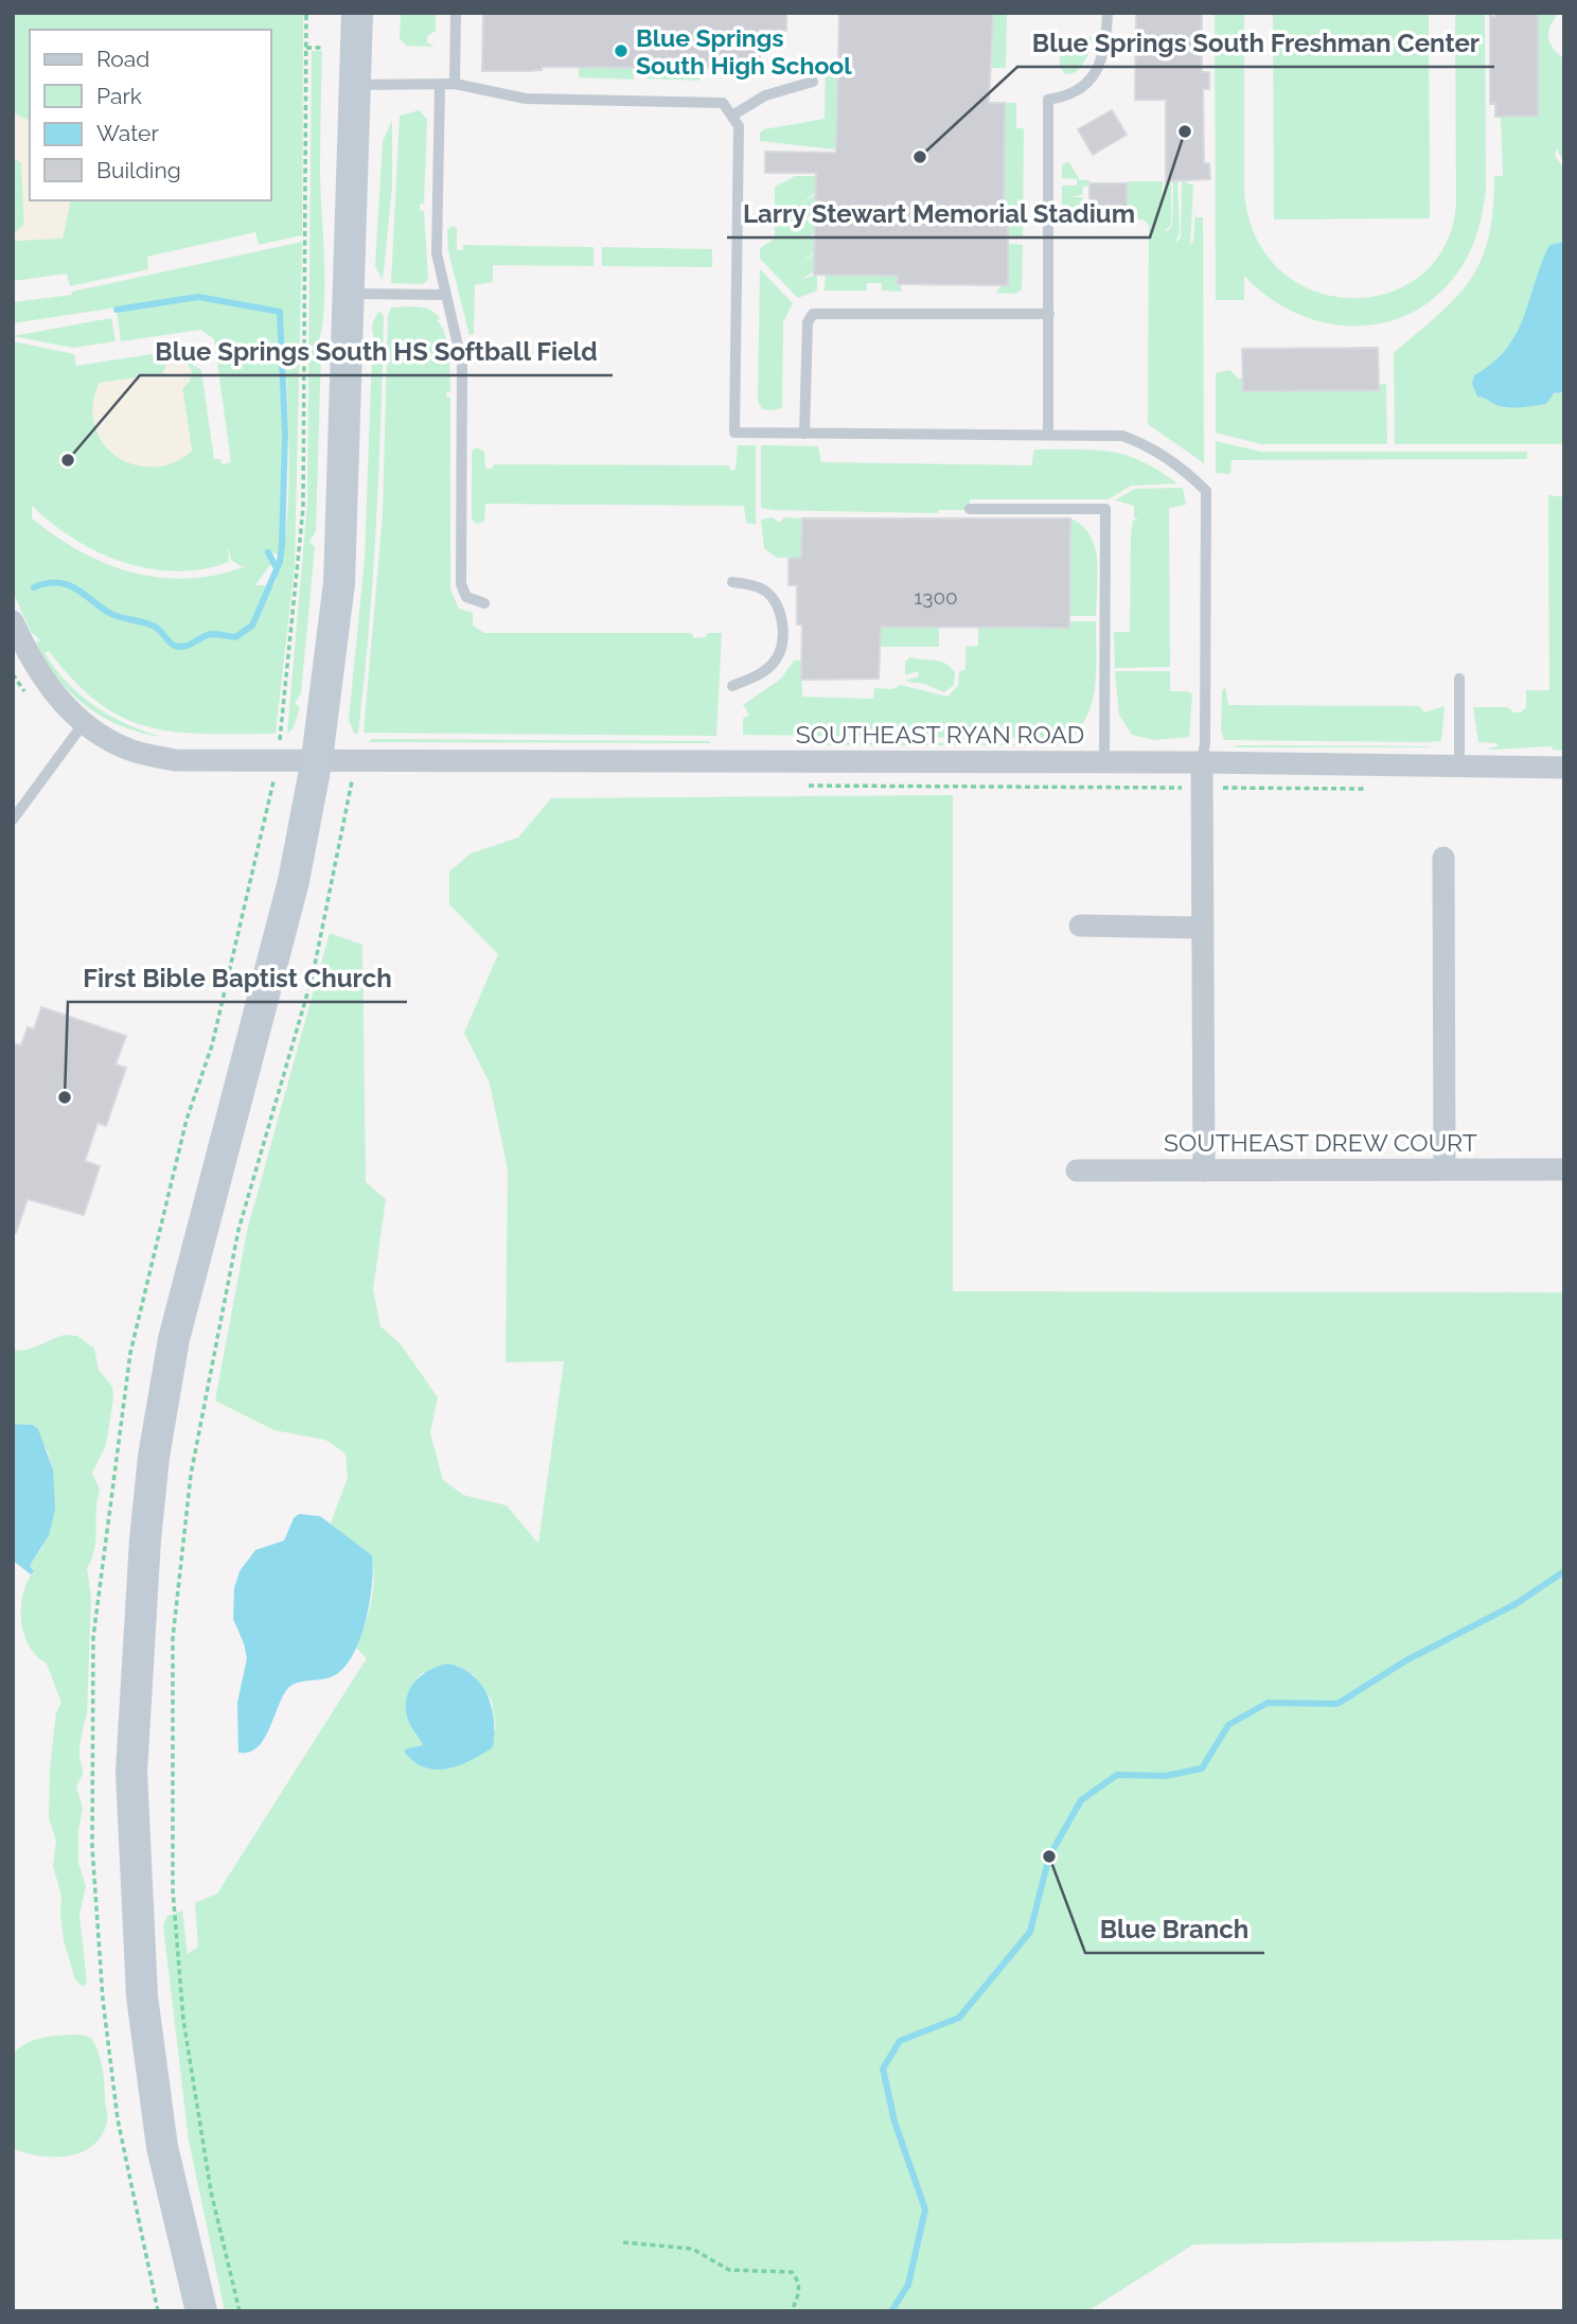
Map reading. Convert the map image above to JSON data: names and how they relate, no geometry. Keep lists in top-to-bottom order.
{
  "streets": {
    "street": ["SOUTHEAST RYAN ROAD", "SOUTHEAST DREW COURT"]
  },
  "places": [
    "Blue Springs South High School",
    "Larry Stewart Memorial Stadium",
    "Blue Springs South Freshman Center",
    "Blue Springs South HS Softball Field",
    "First Bible Baptist Church",
    "Blue Branch"
  ],
  "house_numbers": ["1300"],
  "legend": [
    "Road",
    "Park",
    "Water",
    "Building"
  ]
}
